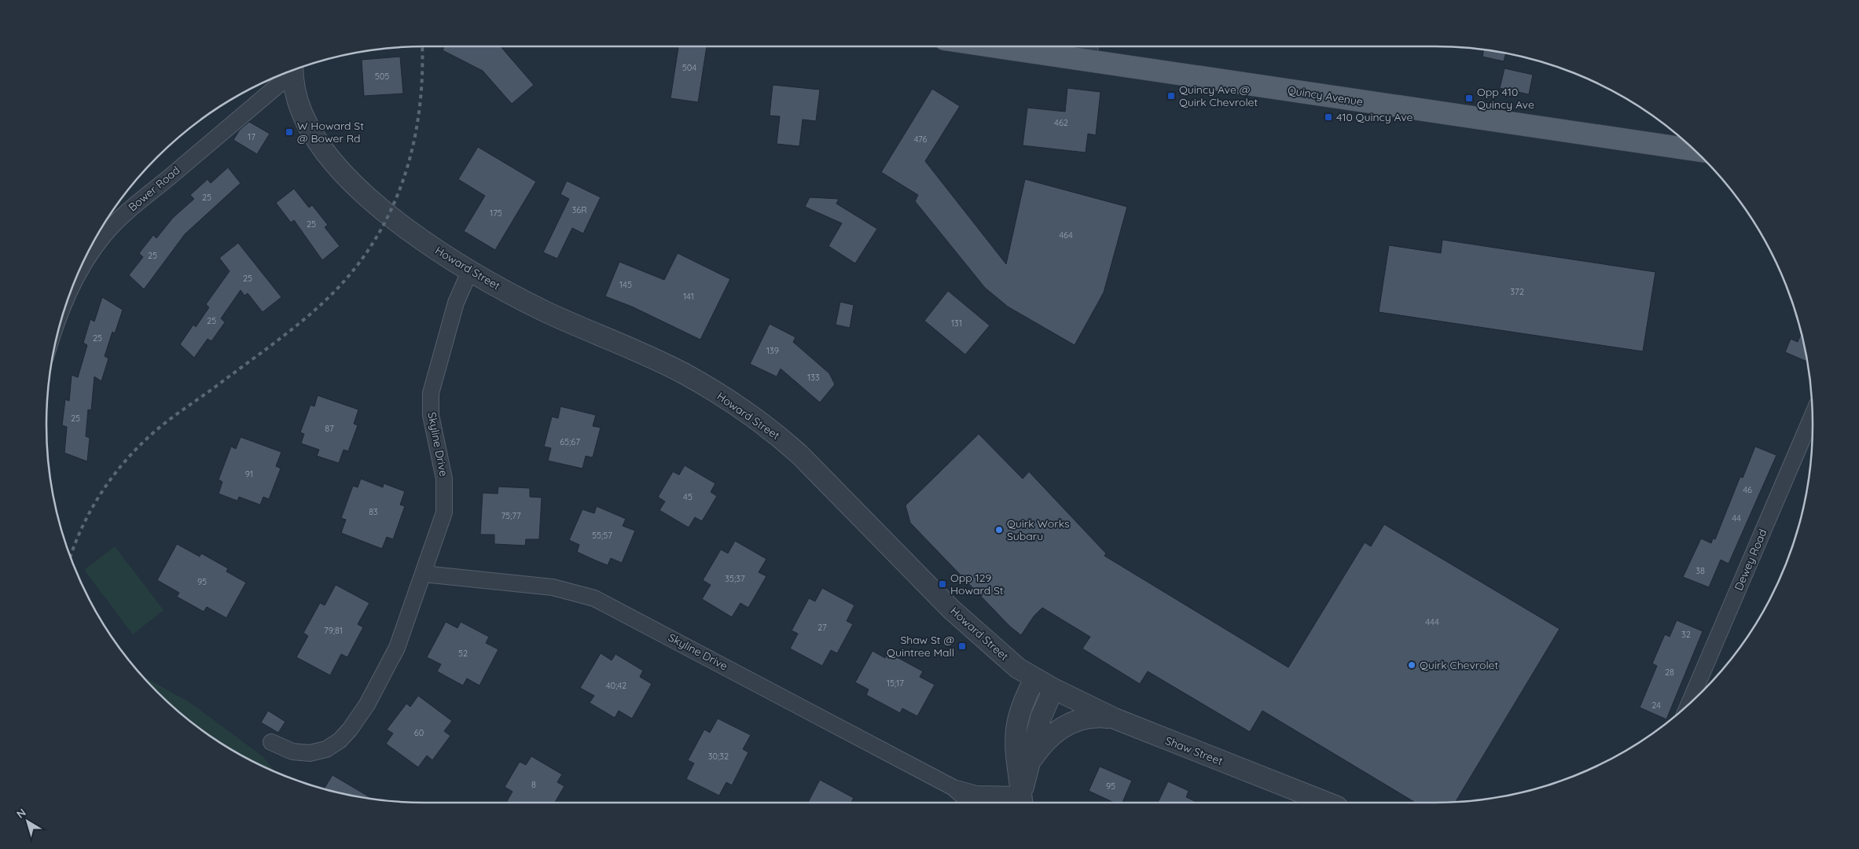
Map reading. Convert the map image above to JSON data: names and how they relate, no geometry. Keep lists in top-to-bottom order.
{
  "streets": {
    "main road": ["Quincy Avenue"],
    "street": [
      "Bower Road",
      "Howard Street",
      "Skyline Drive",
      "Dewey Road",
      "Shaw Street"
    ]
  },
  "crossings": [
    ["Howard Street", "Skyline Drive"],
    ["Howard Street", "Shaw Street"]
  ],
  "places": {
    "transit": [
      "Quincy Ave @ Quirk Chevrolet",
      "Opp 410 Quincy Ave",
      "410 Quincy Ave",
      "W Howard St @ Bower Rd",
      "Opp 129 Howard St",
      "Shaw St @ Quintree Mall"
    ],
    "other": ["Quirk Works Subaru", "Quirk Chevrolet"]
  },
  "house_numbers": [
    "504",
    "505",
    "462",
    "17",
    "476",
    "25",
    "36R",
    "175",
    "25",
    "464",
    "25",
    "25",
    "145",
    "372",
    "141",
    "25",
    "131",
    "25",
    "139",
    "133",
    "25",
    "87",
    "65;67",
    "91",
    "46",
    "45",
    "83",
    "75;77",
    "44",
    "55;57",
    "38",
    "35;37",
    "95",
    "444",
    "27",
    "79;81",
    "32",
    "52",
    "28",
    "15;17",
    "40;42",
    "24",
    "60",
    "30;32",
    "8",
    "95"
  ],
  "north": "top left"
}
